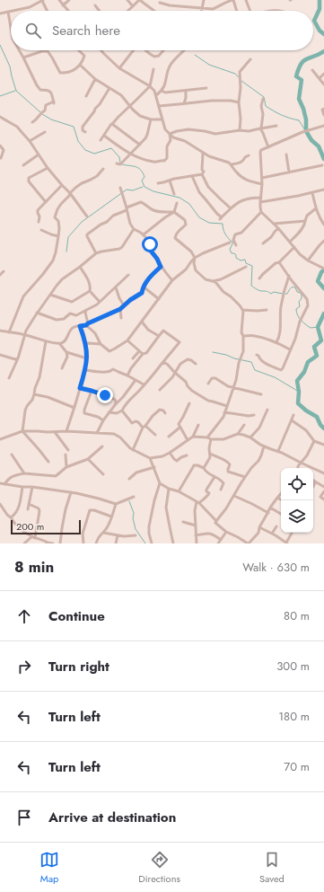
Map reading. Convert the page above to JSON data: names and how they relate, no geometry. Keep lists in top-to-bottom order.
{
  "scale_bar": "200 m",
  "page": {
    "search": "Search here",
    "scale": "200 m",
    "heading": ["8 min", "Walk · 630 m"],
    "list": [
      ["Continue", "80 m"],
      ["Turn right", "300 m"],
      ["Turn left", "180 m"],
      ["Turn left", "70 m"],
      "Arrive at destination"
    ],
    "nav": ["Map", "Directions", "Saved"]
  }
}
